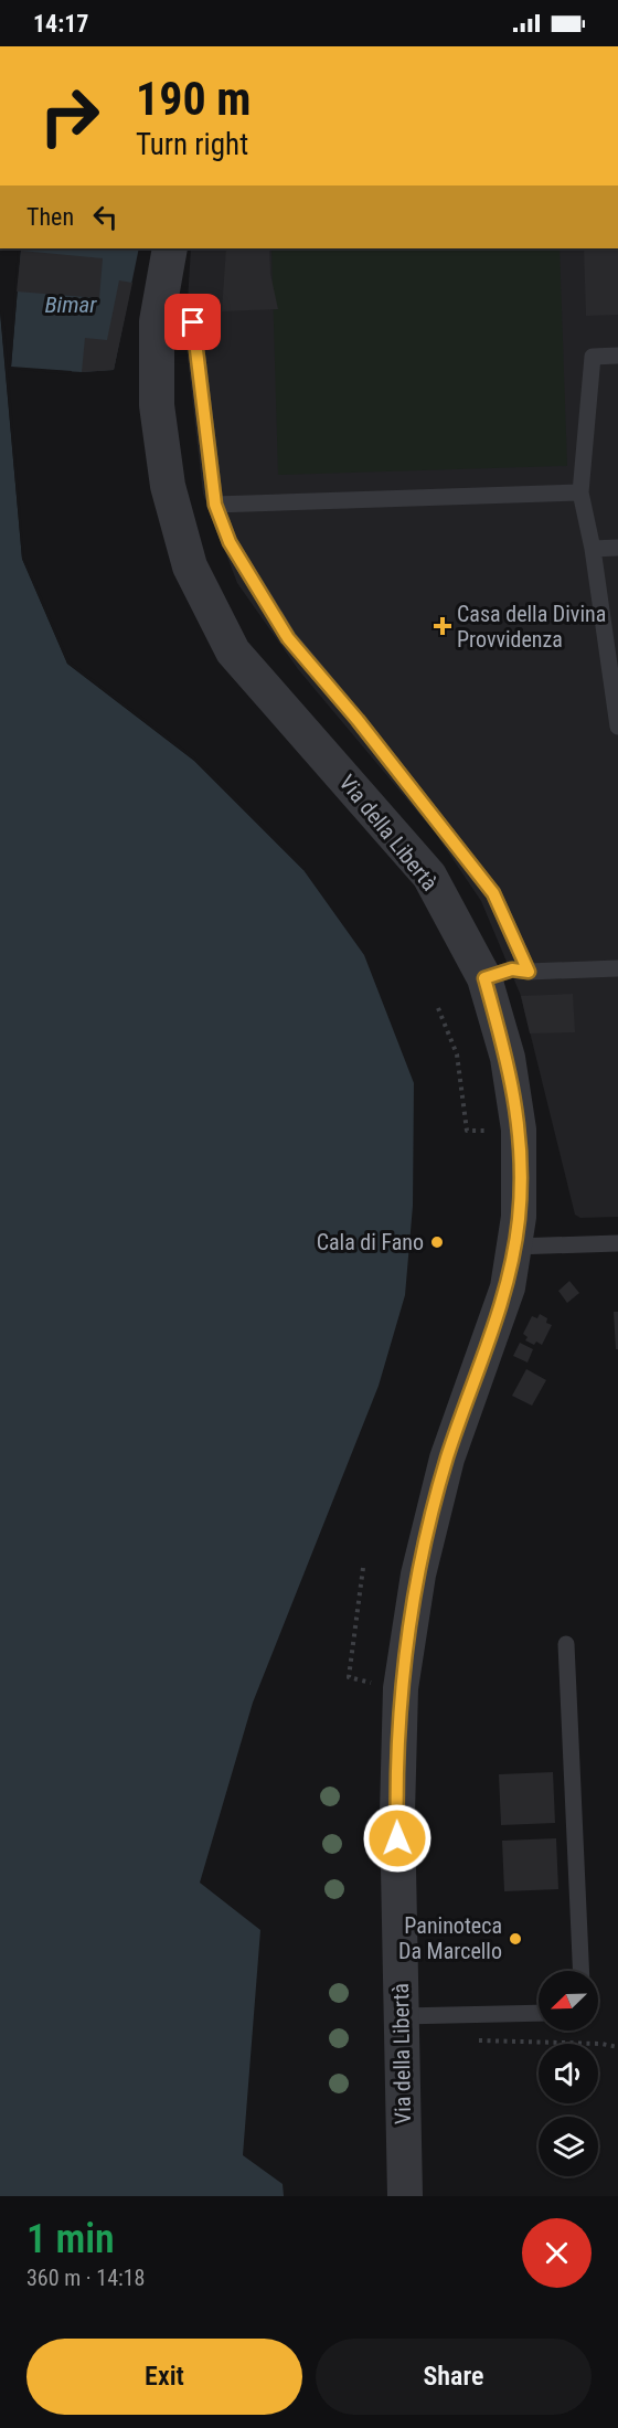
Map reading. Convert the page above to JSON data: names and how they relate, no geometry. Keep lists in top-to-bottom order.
{
  "streets": {
    "street": ["Via della Libertà"]
  },
  "water": ["Bimar"],
  "places": {
    "health": ["Casa della Divina Provvidenza"],
    "other": ["Cala di Fano", "Paninoteca Da Marcello"]
  },
  "north": "bottom left",
  "page": {
    "status": "14:17",
    "turn": ["190 m", "Turn right"],
    "then": "Then",
    "heading": ["1 min", "360 m · 14:18"],
    "buttons": ["Exit", "Share"]
  }
}
